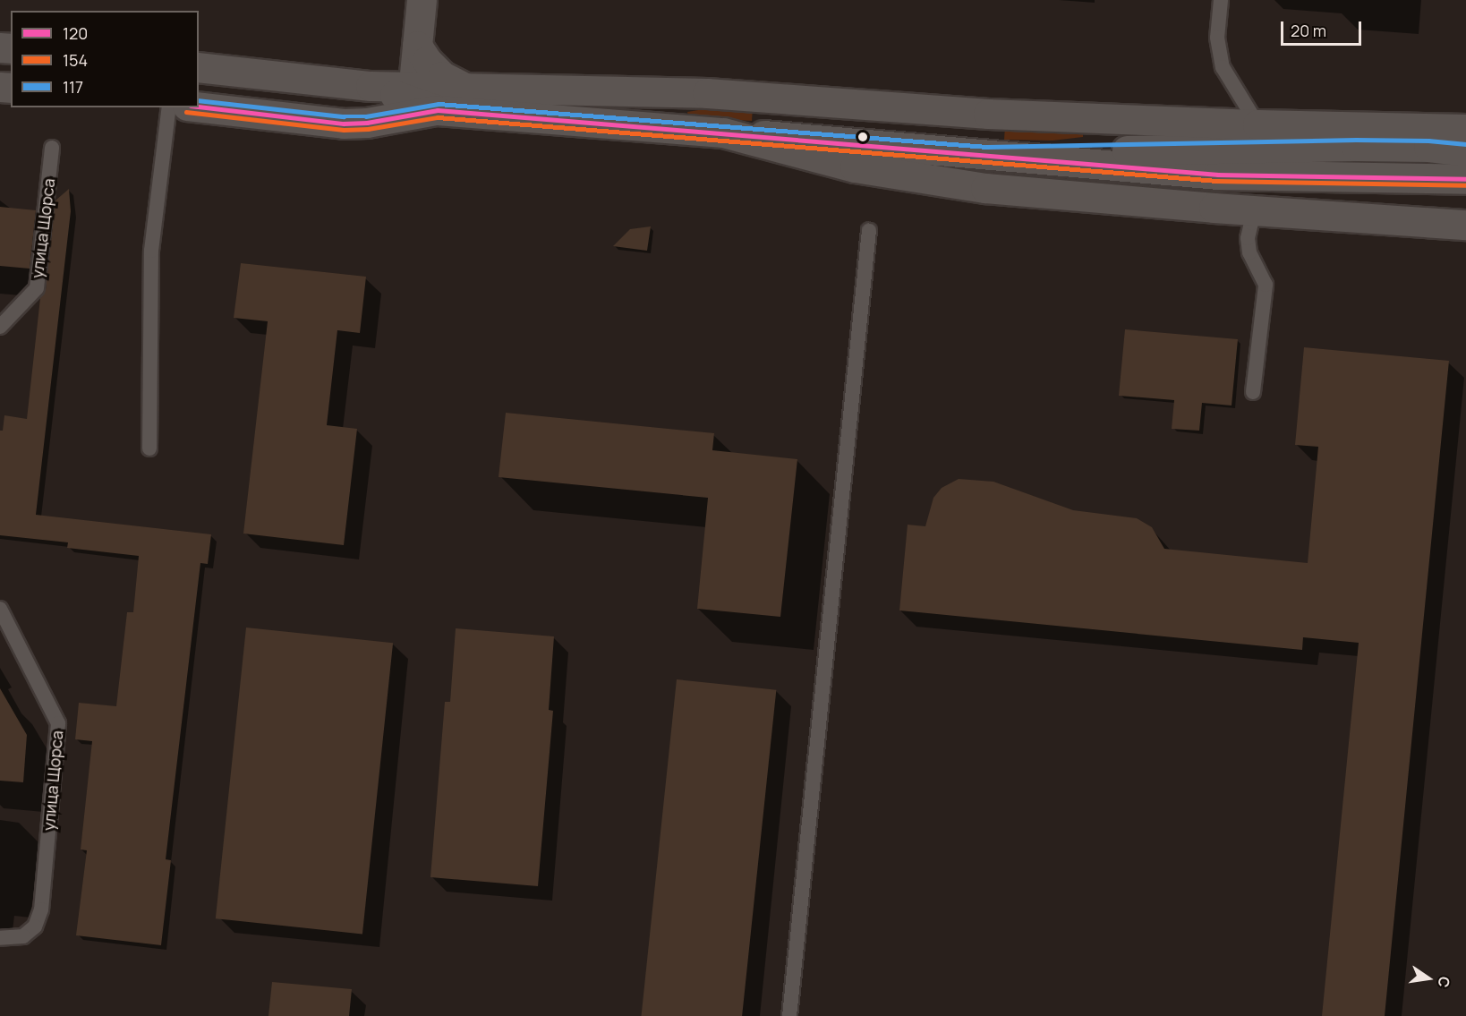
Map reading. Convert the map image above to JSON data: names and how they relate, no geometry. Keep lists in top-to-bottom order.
{
  "streets": {
    "lane": ["улица Щорса"]
  },
  "lines": ["transit line 117", "transit line 120", "transit line 154"],
  "legend": ["120", "154", "117"],
  "scale_bar": "20 m",
  "north": "right"
}
